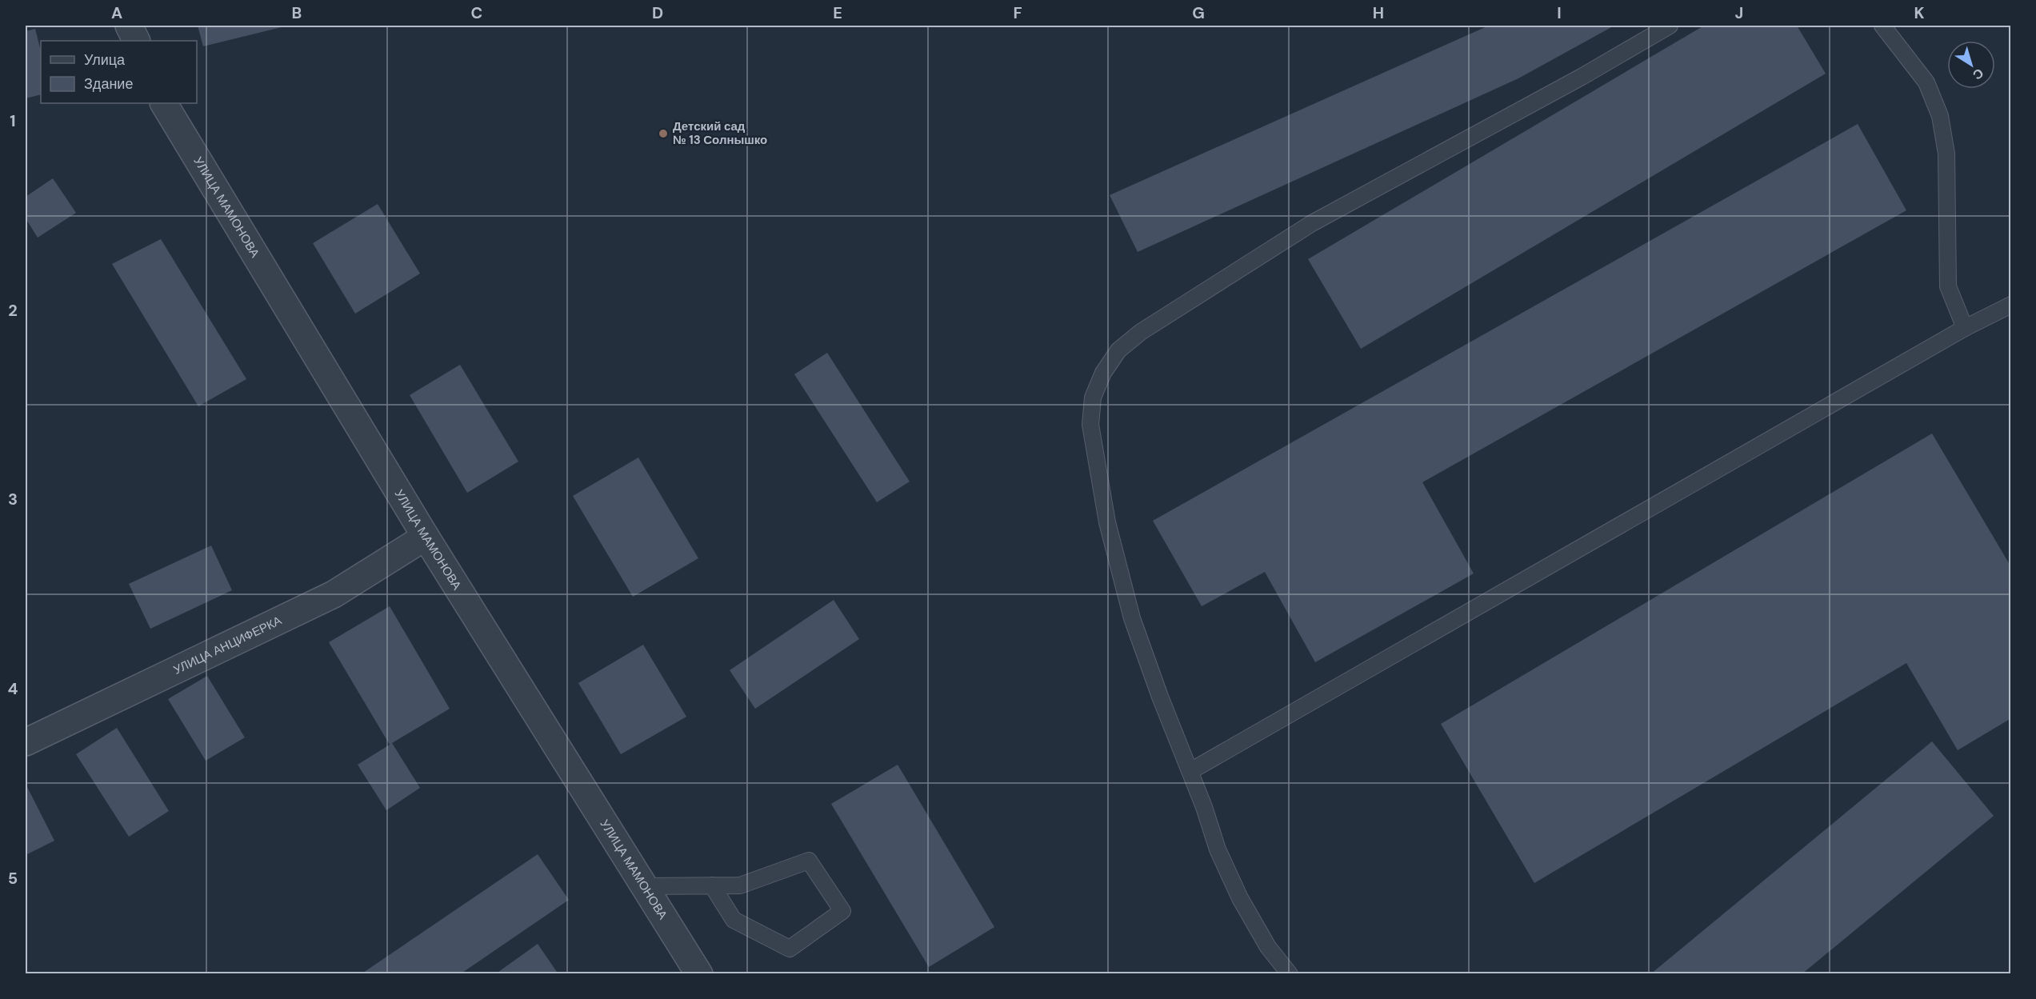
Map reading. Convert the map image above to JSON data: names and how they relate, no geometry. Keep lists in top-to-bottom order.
{
  "streets": {
    "street": ["УЛИЦА МАМОНОВА", "УЛИЦА АНЦИФЕРКА"]
  },
  "crossings": [
    ["УЛИЦА МАМОНОВА", "УЛИЦА АНЦИФЕРКА"]
  ],
  "places": ["Детский сад № 13 Солнышко"],
  "legend": ["Улица", "Здание"],
  "north": "bottom right",
  "grid": {
    "columns": [
      "A",
      "B",
      "C",
      "D",
      "E",
      "F",
      "G",
      "H",
      "I",
      "J",
      "K"
    ],
    "rows": [
      "1",
      "2",
      "3",
      "4",
      "5"
    ]
  }
}
